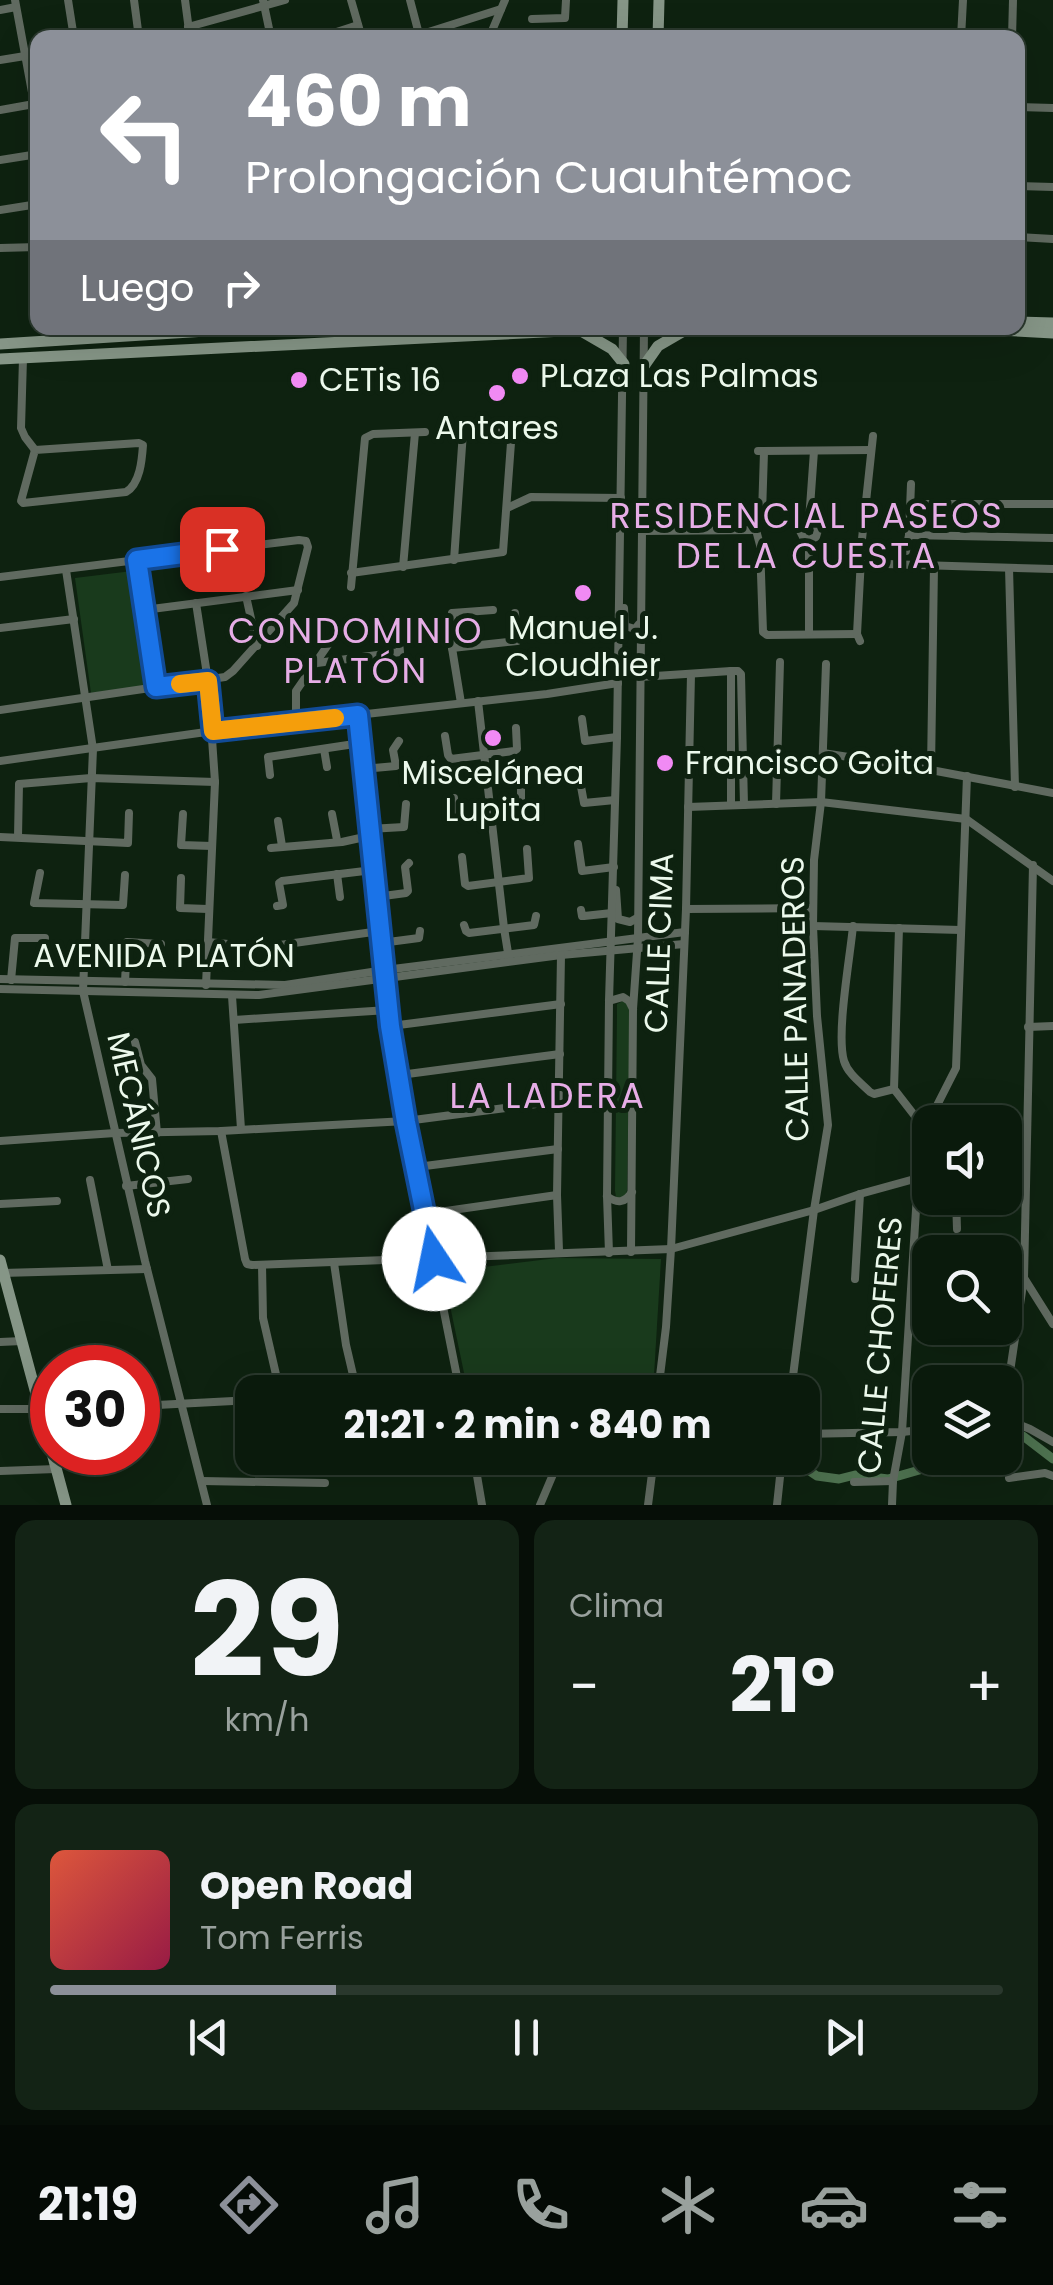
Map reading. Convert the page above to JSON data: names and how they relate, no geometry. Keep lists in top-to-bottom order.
{
  "streets": {
    "street": [
      "CALLE CIMA",
      "AVENIDA PLATÓN",
      "CALLE PANADEROS",
      "MECÁNICOS",
      "CALLE CHOFERES"
    ]
  },
  "crossings": [
    ["CALLE CIMA", "AVENIDA PLATÓN"],
    ["AVENIDA PLATÓN", "MECÁNICOS"]
  ],
  "districts": ["RESIDENCIAL PASEOS DE LA CUESTA", "CONDOMINIO PLATÓN", "LA LADERA"],
  "places": [
    "PLaza Las Palmas",
    "CETis 16",
    "Antares",
    "Manuel J. Cloudhier",
    "Miscelánea Lupita",
    "Francisco Goita"
  ],
  "page": {
    "turn": ["460 m", "Prolongación Cuauhtémoc"],
    "then": "Luego",
    "limit": "30",
    "trip": "21:21 · 2 min · 840 m",
    "tile": [
      ["29", "km/h"],
      "Clima"
    ],
    "heat": ["−", "21°", "+"],
    "song": ["Open Road", "Tom Ferris"],
    "tabs": "21:19"
  }
}
